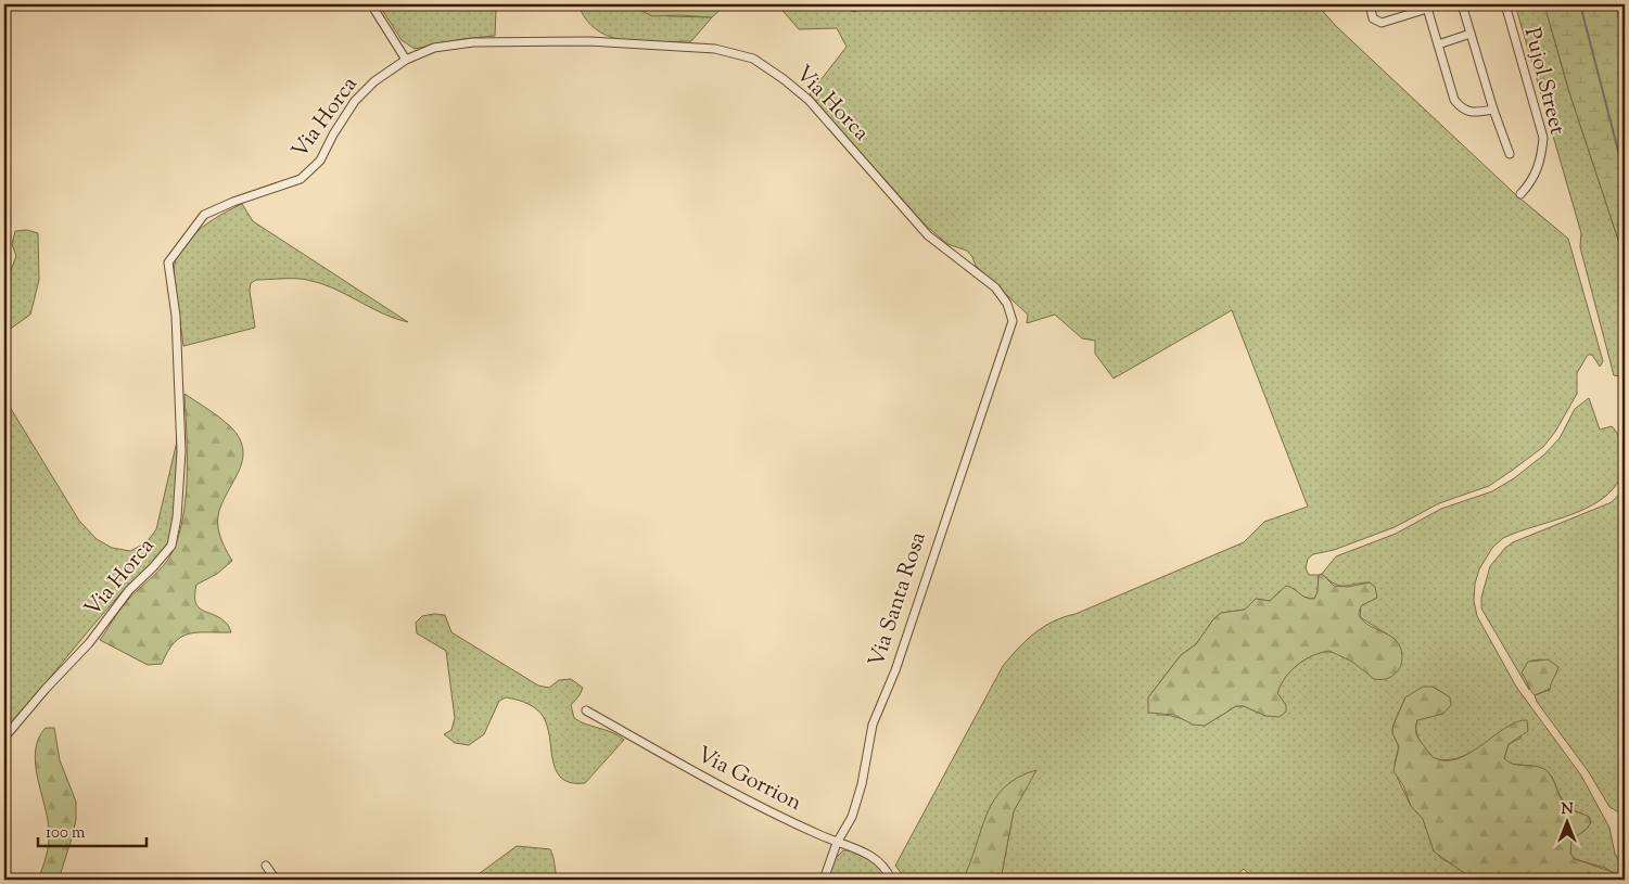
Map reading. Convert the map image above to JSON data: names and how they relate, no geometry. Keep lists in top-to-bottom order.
{
  "streets": {
    "street": [
      "Pujol Street",
      "Via Horca",
      "Via Santa Rosa",
      "Via Gorrion"
    ]
  },
  "crossings": [
    ["Via Horca", "Via Santa Rosa"],
    ["Via Santa Rosa", "Via Gorrion"]
  ],
  "scale_bar": "100 m",
  "north": "top"
}
